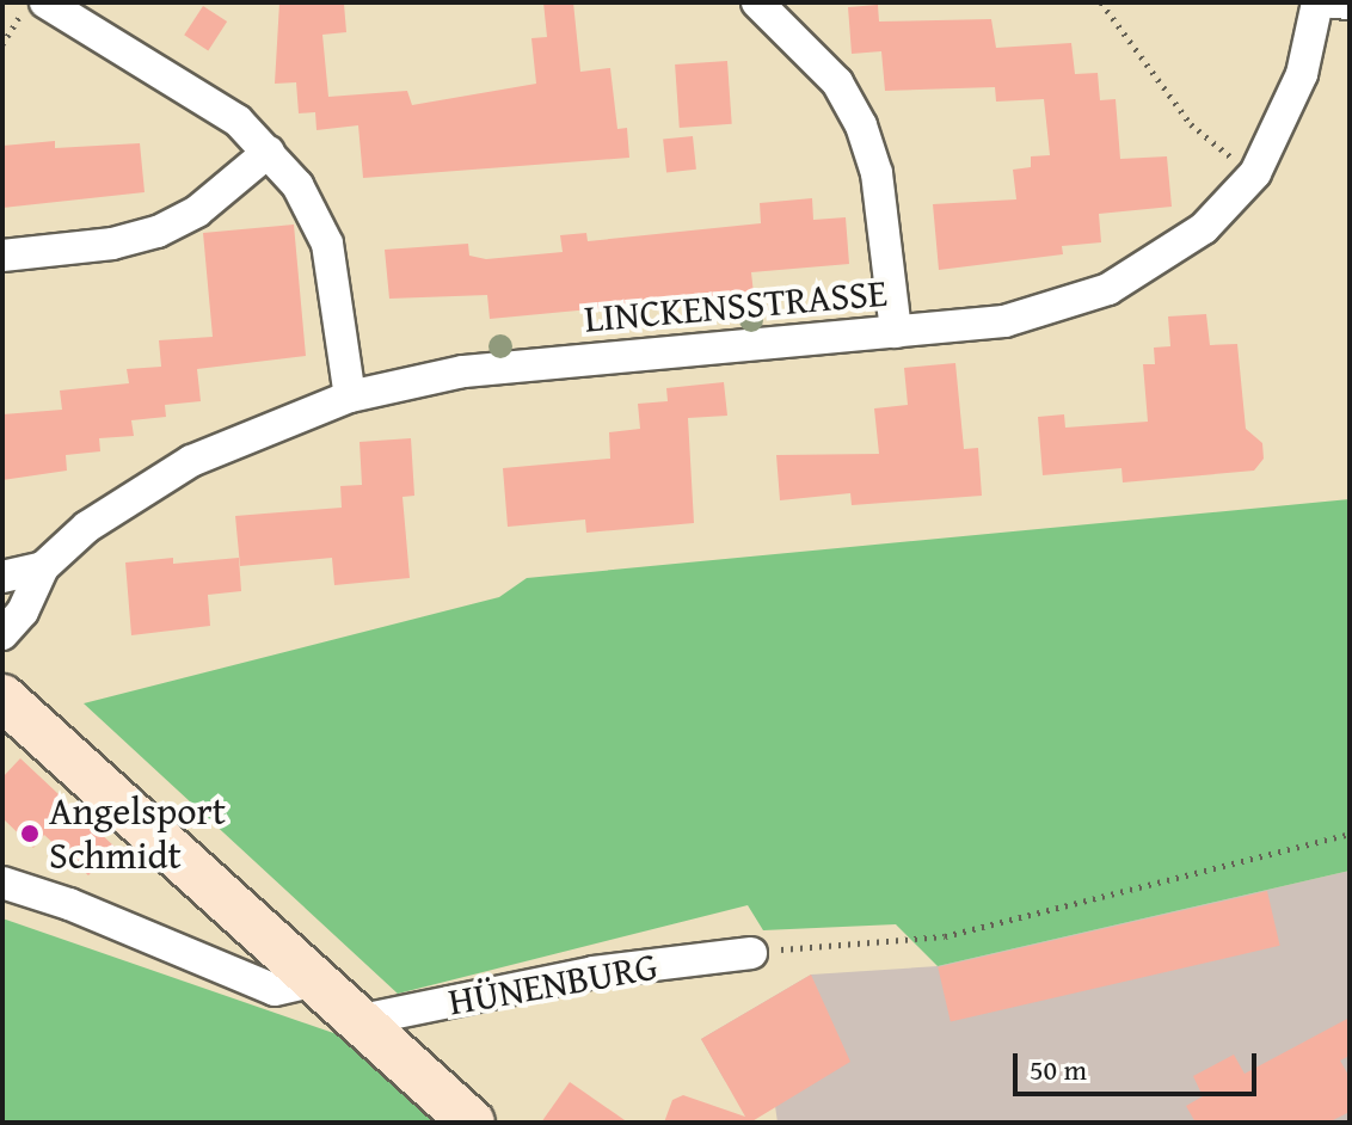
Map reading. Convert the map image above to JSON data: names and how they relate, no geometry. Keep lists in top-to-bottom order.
{
  "streets": {
    "street": ["LINCKENSSTRASSE", "HÜNENBURG"]
  },
  "places": ["Angelsport Schmidt"],
  "scale_bar": "50 m"
}
